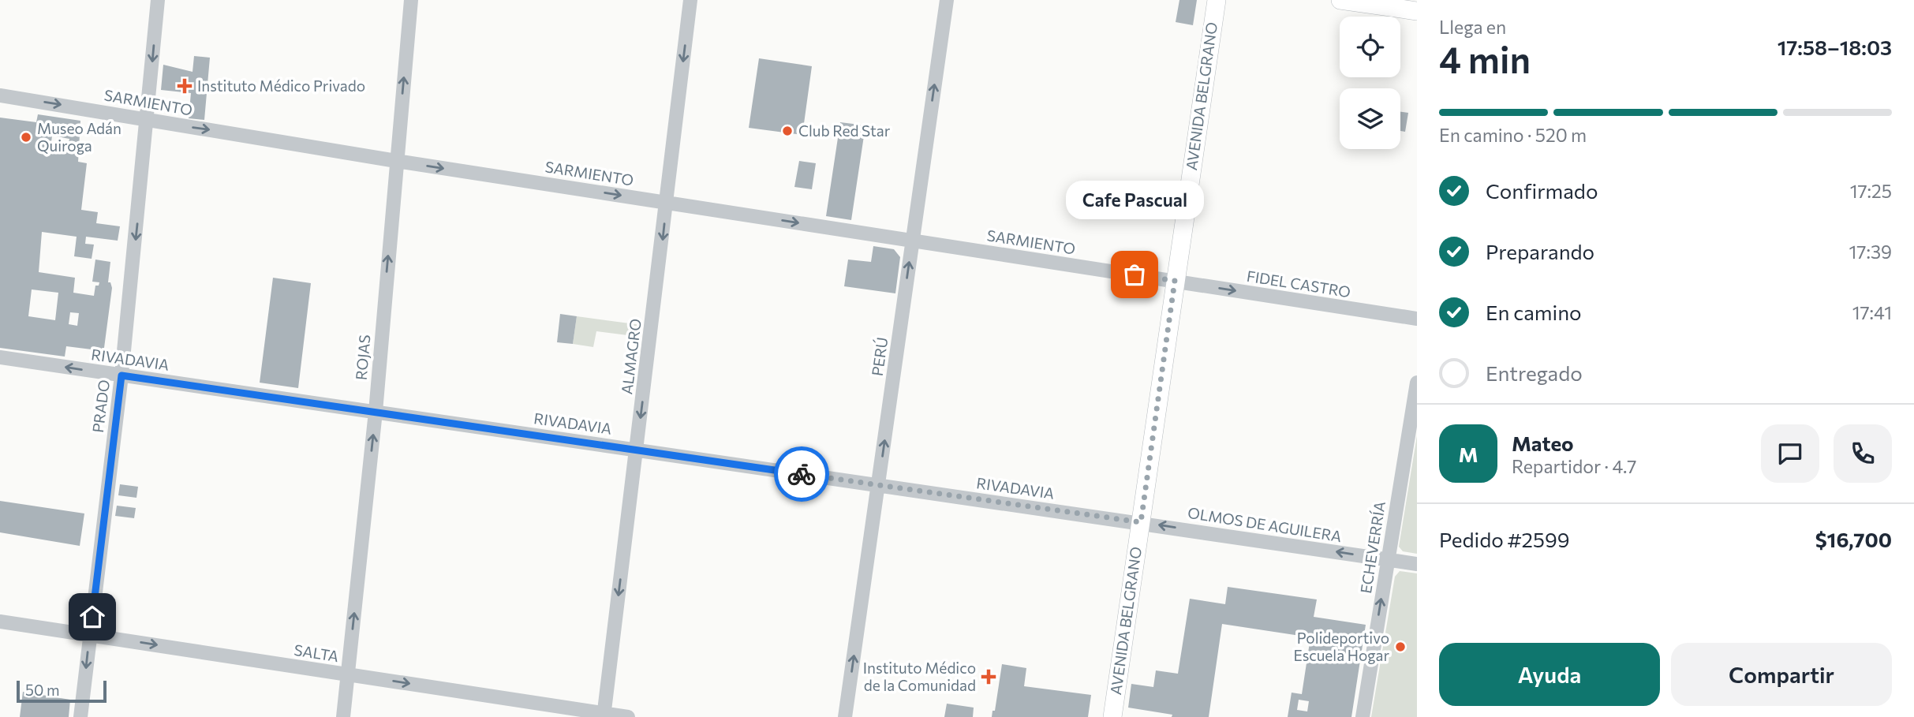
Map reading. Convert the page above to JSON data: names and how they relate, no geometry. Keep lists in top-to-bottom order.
{
  "streets": {
    "main road": ["AVENIDA BELGRANO"],
    "street": [
      "SARMIENTO",
      "FIDEL CASTRO",
      "ALMAGRO",
      "PERÚ",
      "ROJAS",
      "RIVADAVIA",
      "PRADO",
      "OLMOS DE AGUILERA",
      "ECHEVERRÍA",
      "SALTA"
    ]
  },
  "crossings": [
    ["AVENIDA BELGRANO", "SARMIENTO"],
    ["AVENIDA BELGRANO", "FIDEL CASTRO"],
    ["AVENIDA BELGRANO", "RIVADAVIA"],
    ["AVENIDA BELGRANO", "OLMOS DE AGUILERA"],
    ["SARMIENTO", "FIDEL CASTRO"],
    ["SARMIENTO", "ALMAGRO"],
    ["SARMIENTO", "PERÚ"],
    ["SARMIENTO", "ROJAS"],
    ["SARMIENTO", "PRADO"],
    ["ALMAGRO", "RIVADAVIA"],
    ["ALMAGRO", "SALTA"],
    ["PERÚ", "RIVADAVIA"],
    ["ROJAS", "RIVADAVIA"],
    ["ROJAS", "SALTA"],
    ["RIVADAVIA", "PRADO"],
    ["RIVADAVIA", "OLMOS DE AGUILERA"],
    ["PRADO", "SALTA"],
    ["OLMOS DE AGUILERA", "ECHEVERRÍA"]
  ],
  "one_way": [
    "SARMIENTO",
    "FIDEL CASTRO",
    "ALMAGRO",
    "PERÚ",
    "ROJAS",
    "PRADO",
    "OLMOS DE AGUILERA",
    "ECHEVERRÍA",
    "SALTA"
  ],
  "places": {
    "health": ["Instituto Médico Privado", "Instituto Médico de la Comunidad"],
    "other": [
      "Club Red Star",
      "Museo Adán Quiroga",
      "Cafe Pascual",
      "Polideportivo Escuela Hogar"
    ]
  },
  "scale_bar": "50 m",
  "page": {
    "heading": ["4 min", "Llega en", "17:58–18:03"],
    "panel": [
      "Mateo",
      "Repartidor · 4.7",
      "Pedido #2599",
      "$16,700"
    ],
    "bar": "En camino · 520 m",
    "list": [
      ["Confirmado", "17:25"],
      ["Preparando", "17:39"],
      ["En camino", "17:41"],
      "Entregado"
    ],
    "bubble": "Cafe Pascual",
    "round": "M",
    "buttons": ["Ayuda", "Compartir"],
    "scale": "50 m"
  }
}
